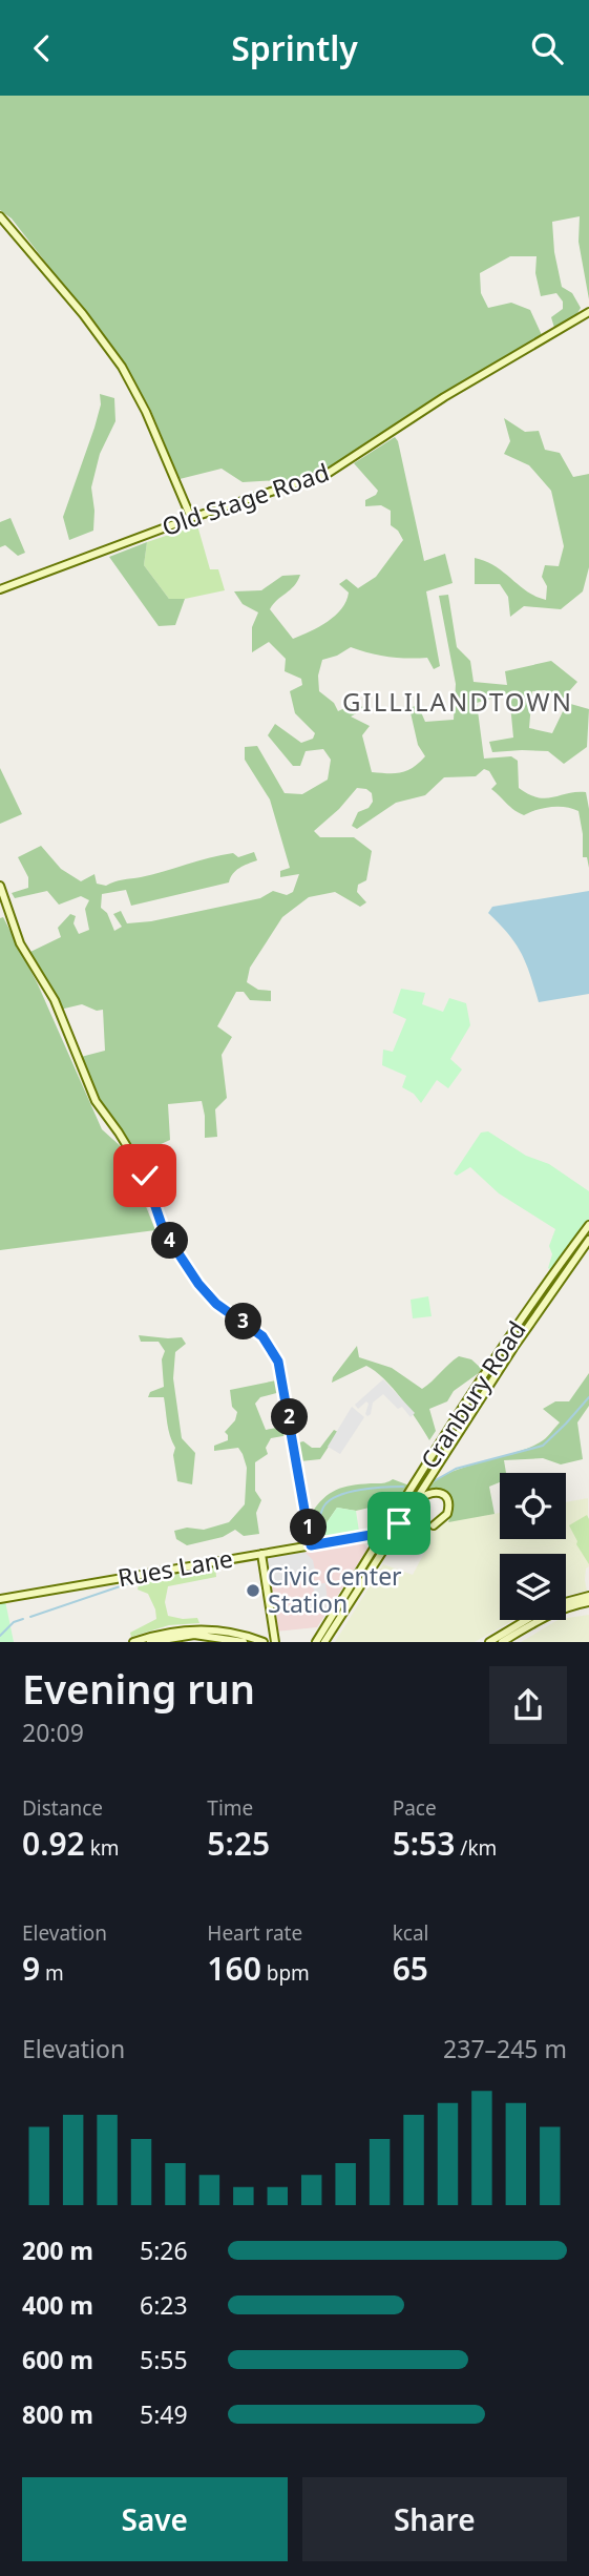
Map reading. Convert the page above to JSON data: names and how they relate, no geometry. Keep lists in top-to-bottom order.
{
  "streets": {
    "main road": ["Old Stage Road", "Cranbury Road", "Rues Lane"]
  },
  "crossings": [
    ["Cranbury Road", "Rues Lane"]
  ],
  "districts": ["GILLILANDTOWN"],
  "places": ["Civic Center Station"],
  "page": {
    "header": "Sprintly",
    "pins": [
      "4",
      "3",
      "2",
      "1"
    ],
    "heading": ["Evening run", "20:09"],
    "stats": [
      ["Distance", "0.92 km"],
      ["Time", "5:25"],
      ["Pace", "5:53 /km"],
      ["Elevation", "9 m"],
      ["Heart rate", "160 bpm"],
      ["kcal", "65"]
    ],
    "chart": ["Elevation", "237–245 m"],
    "list": [
      {
        "name": "200 m",
        "note": "5:26"
      },
      {
        "name": "400 m",
        "note": "6:23"
      },
      {
        "name": "600 m",
        "note": "5:55"
      },
      {
        "name": "800 m",
        "note": "5:49"
      }
    ],
    "buttons": ["Save", "Share"]
  }
}
